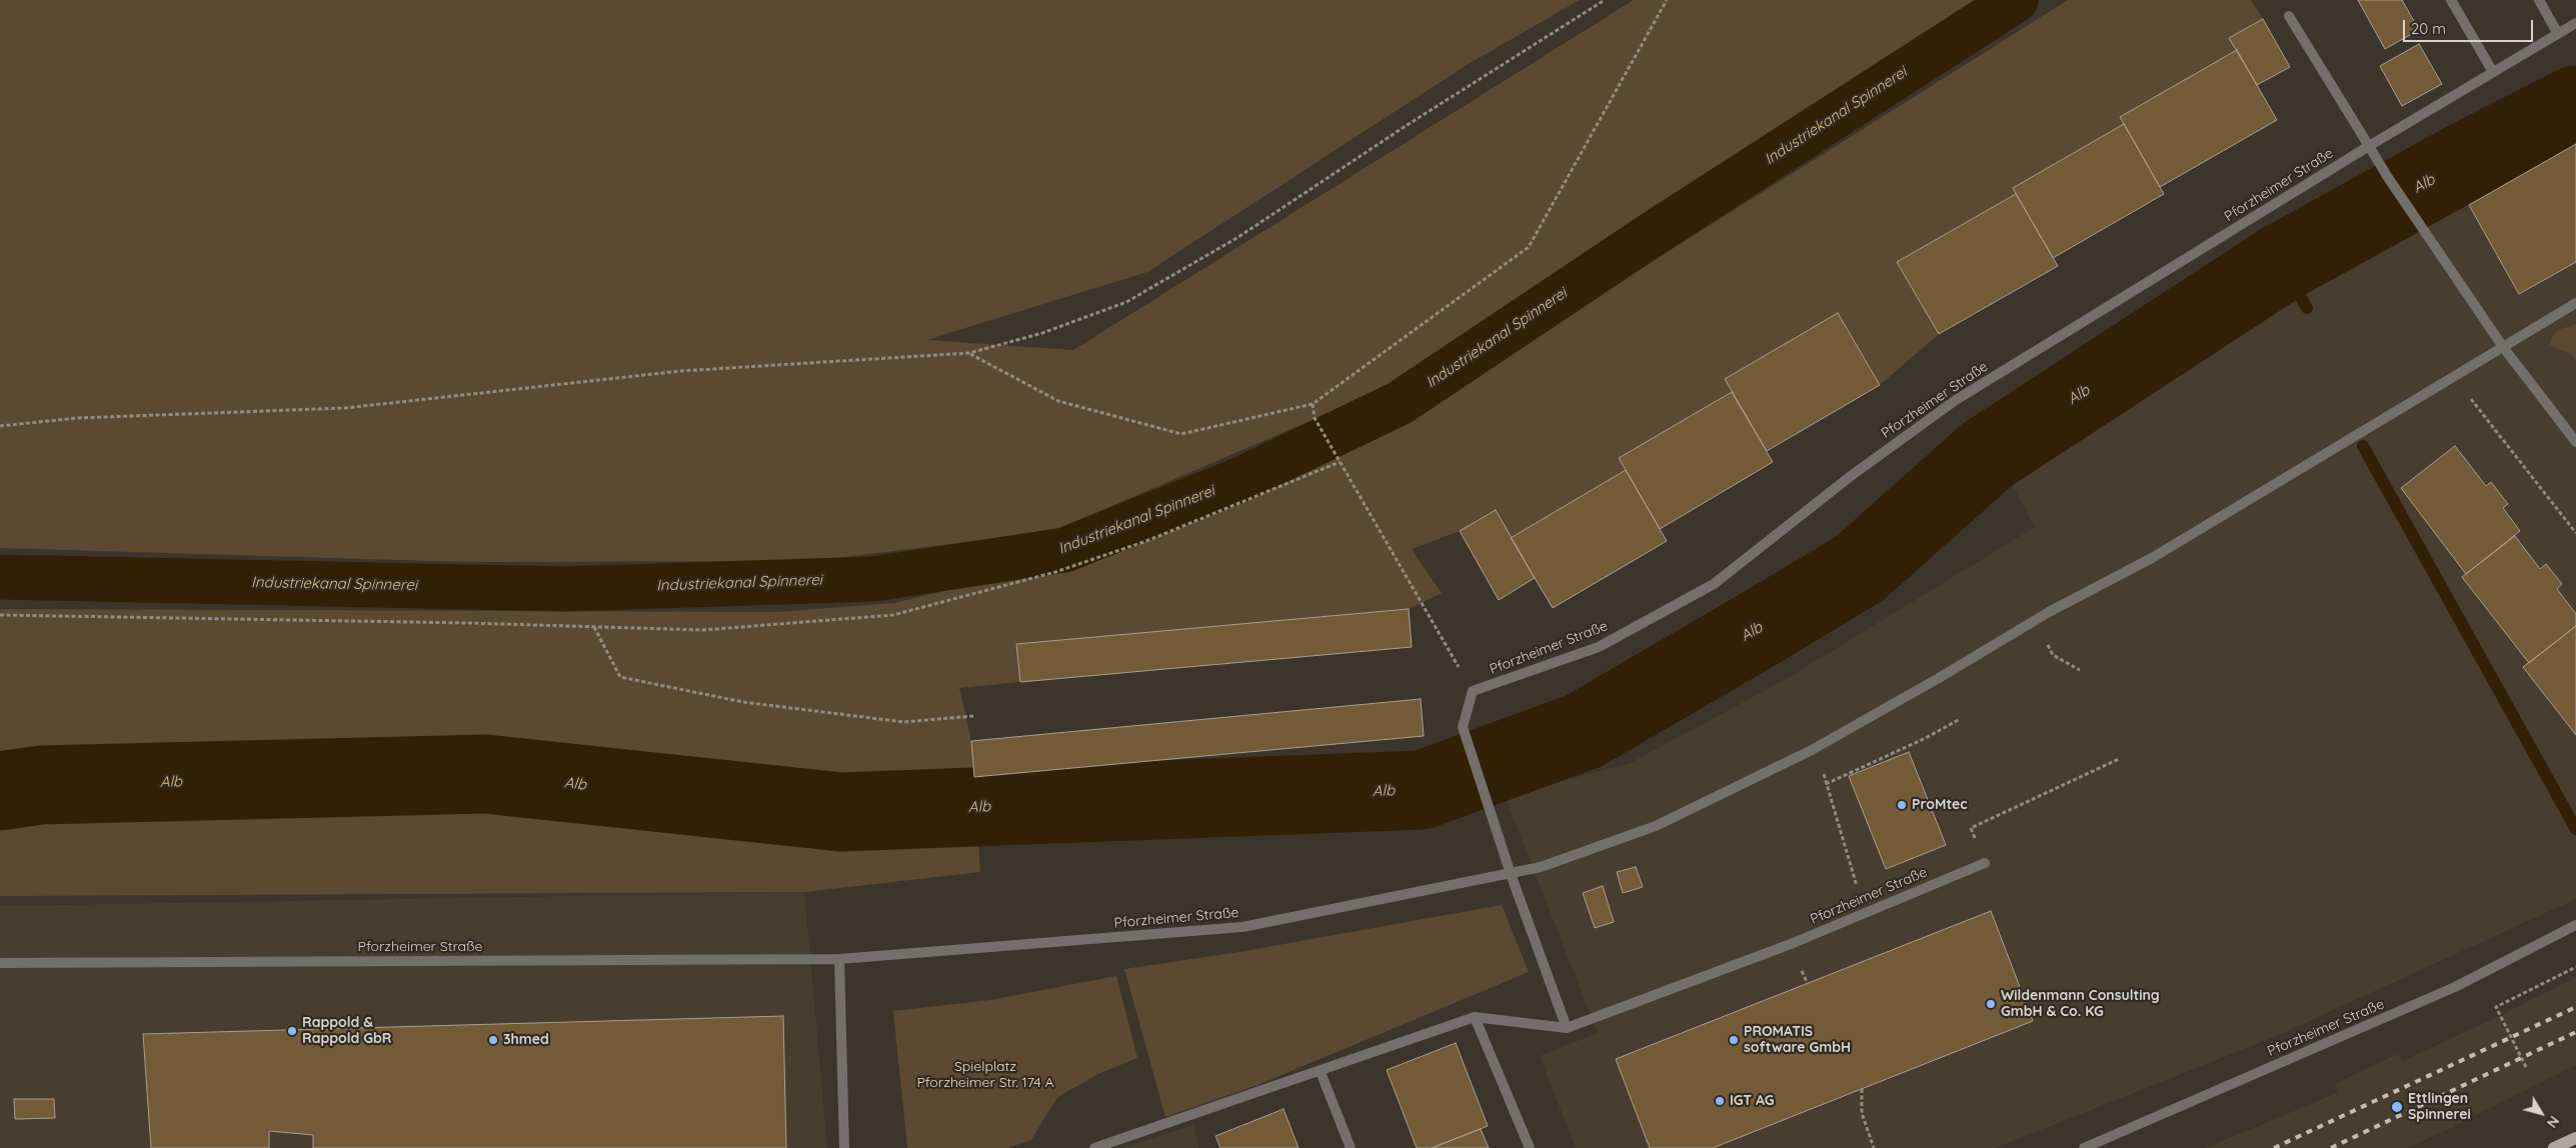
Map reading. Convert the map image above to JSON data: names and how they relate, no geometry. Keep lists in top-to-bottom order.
{
  "streets": {
    "street": ["Pforzheimer Straße"]
  },
  "water": ["Industriekanal Spinnerei", "Alb"],
  "parks": ["Spielplatz Pforzheimer Str. 174 A"],
  "places": [
    "ProMtec",
    "Wildenmann Consulting GmbH & Co. KG",
    "Rappold & Rappold GbR",
    "3hmed",
    "PROMATIS software GmbH",
    "IGT AG",
    "Ettlingen Spinnerei"
  ],
  "scale_bar": "20 m",
  "north": "bottom right"
}
